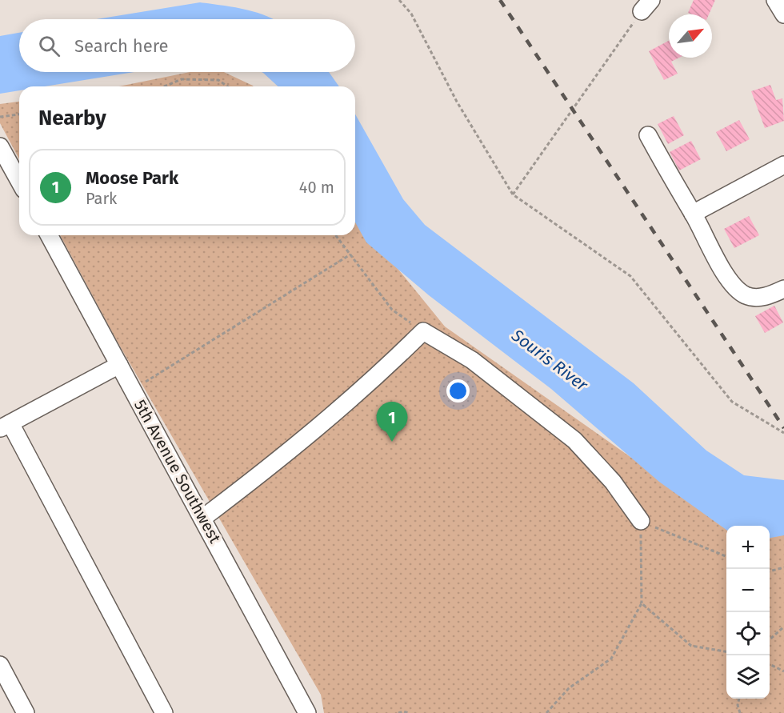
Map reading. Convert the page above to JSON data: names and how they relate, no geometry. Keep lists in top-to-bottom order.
{
  "streets": {
    "street": ["5th Avenue Southwest"]
  },
  "water": ["Souris River"],
  "north": "top right",
  "page": {
    "search": "Search here",
    "heading": "Nearby",
    "list": [
      {
        "mark": "1",
        "name": "Moose Park",
        "note": "Park",
        "value": "40 m"
      }
    ],
    "pins": "1",
    "map_buttons": ["+", "−"]
  }
}
